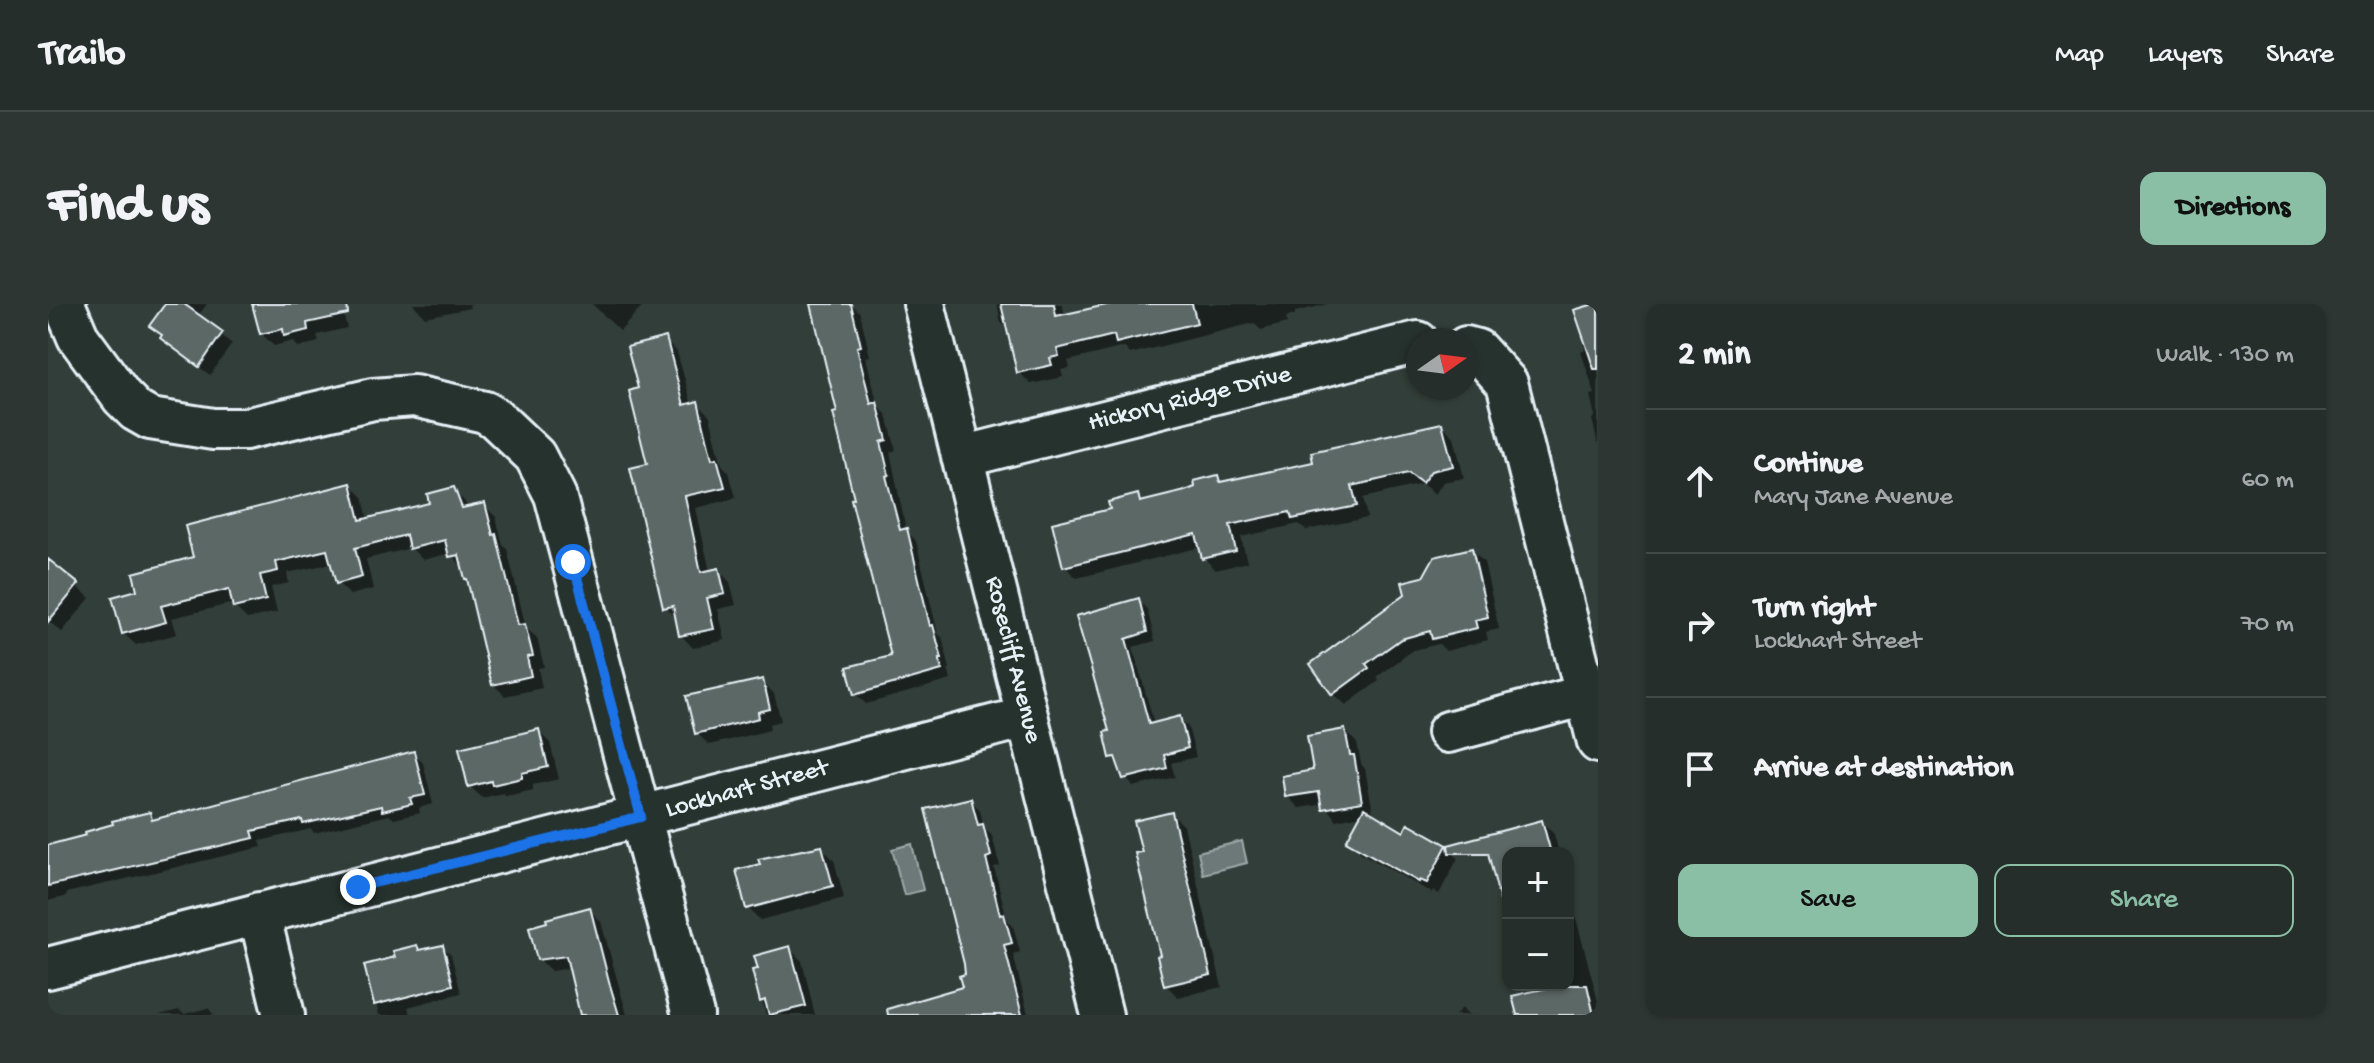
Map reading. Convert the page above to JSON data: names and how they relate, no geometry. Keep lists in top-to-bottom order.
{
  "streets": {
    "street": ["Hickory Ridge Drive", "Rosecliff Avenue", "Lockhart Street"]
  },
  "crossings": [
    ["Hickory Ridge Drive", "Rosecliff Avenue"],
    ["Rosecliff Avenue", "Lockhart Street"]
  ],
  "north": "right",
  "page": {
    "header": "Trailo",
    "nav": ["Map", "Layers", "Share"],
    "buttons": [
      "Directions",
      ["Save", "Share"]
    ],
    "title": "Find us",
    "heading": ["2 min", "Walk · 130 m"],
    "list": [
      ["Continue", "Mary Jane Avenue", "60 m"],
      ["Turn right", "Lockhart Street", "70 m"],
      "Arrive at destination"
    ],
    "map_buttons": ["+", "−"]
  }
}
